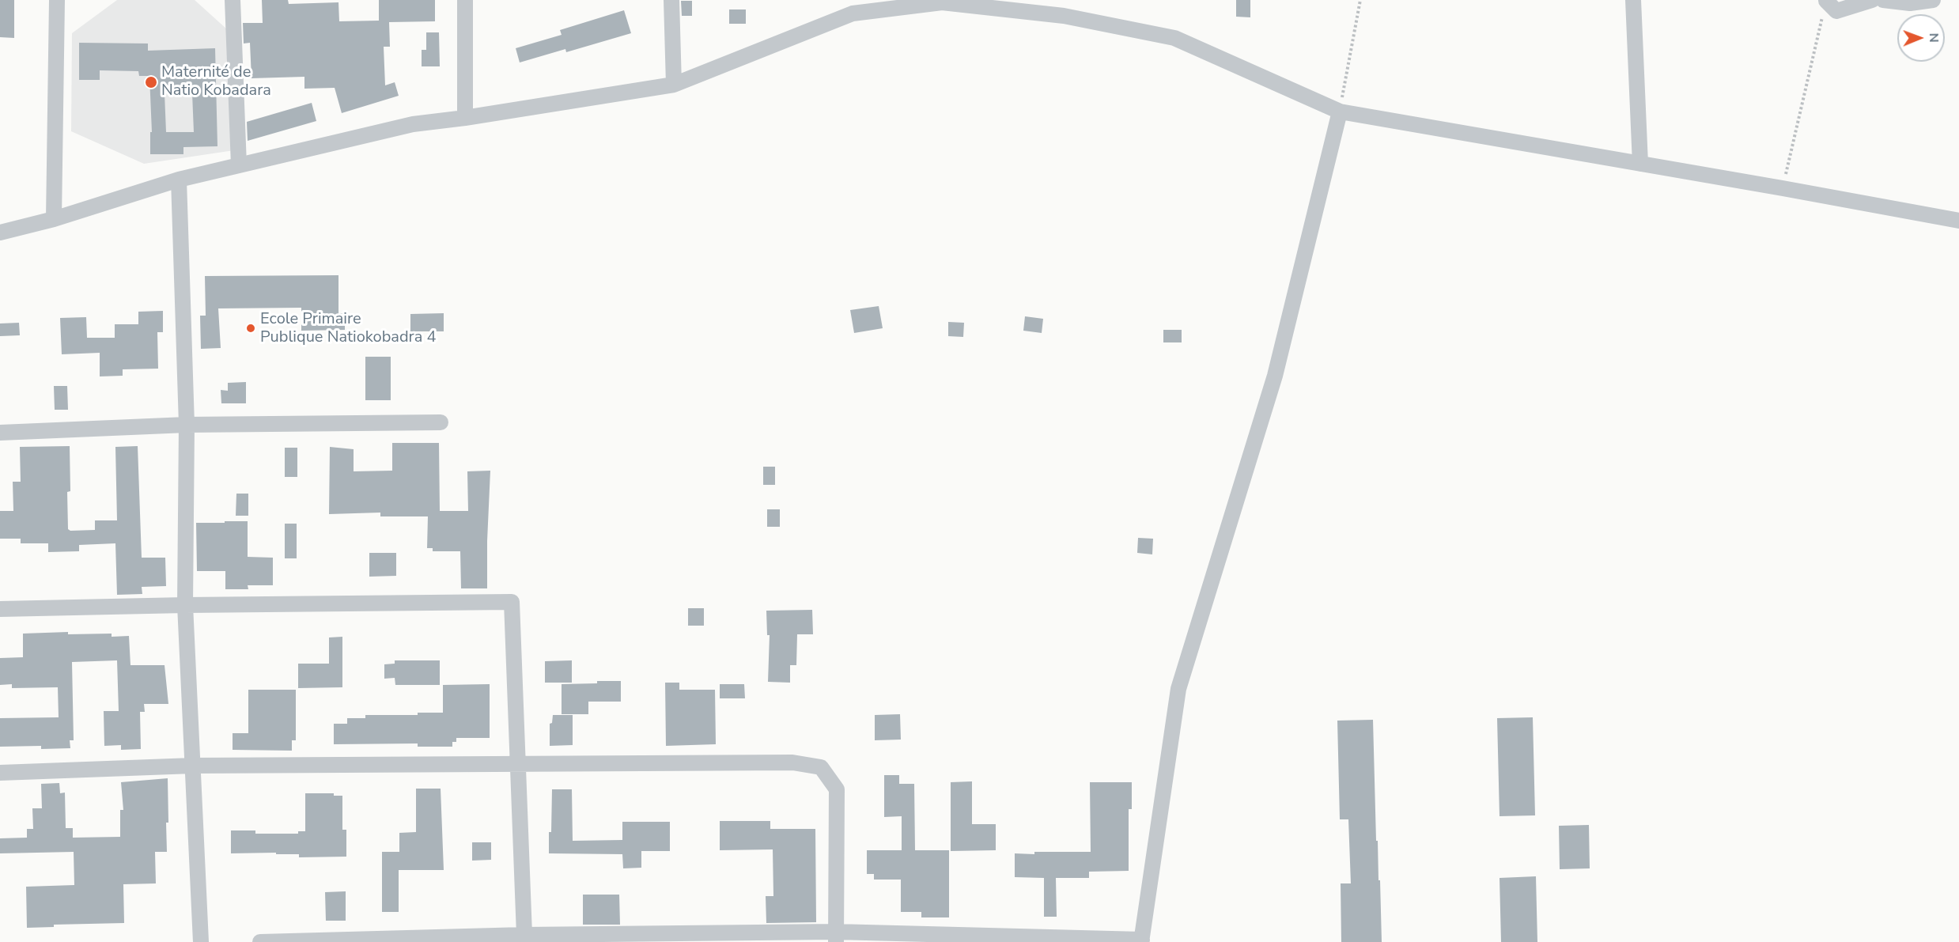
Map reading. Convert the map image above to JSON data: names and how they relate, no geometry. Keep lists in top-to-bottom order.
{
  "places": ["Maternité de Natio Kobadara", "Ecole Primaire Publique Natiokobadra 4"],
  "north": "right"
}
